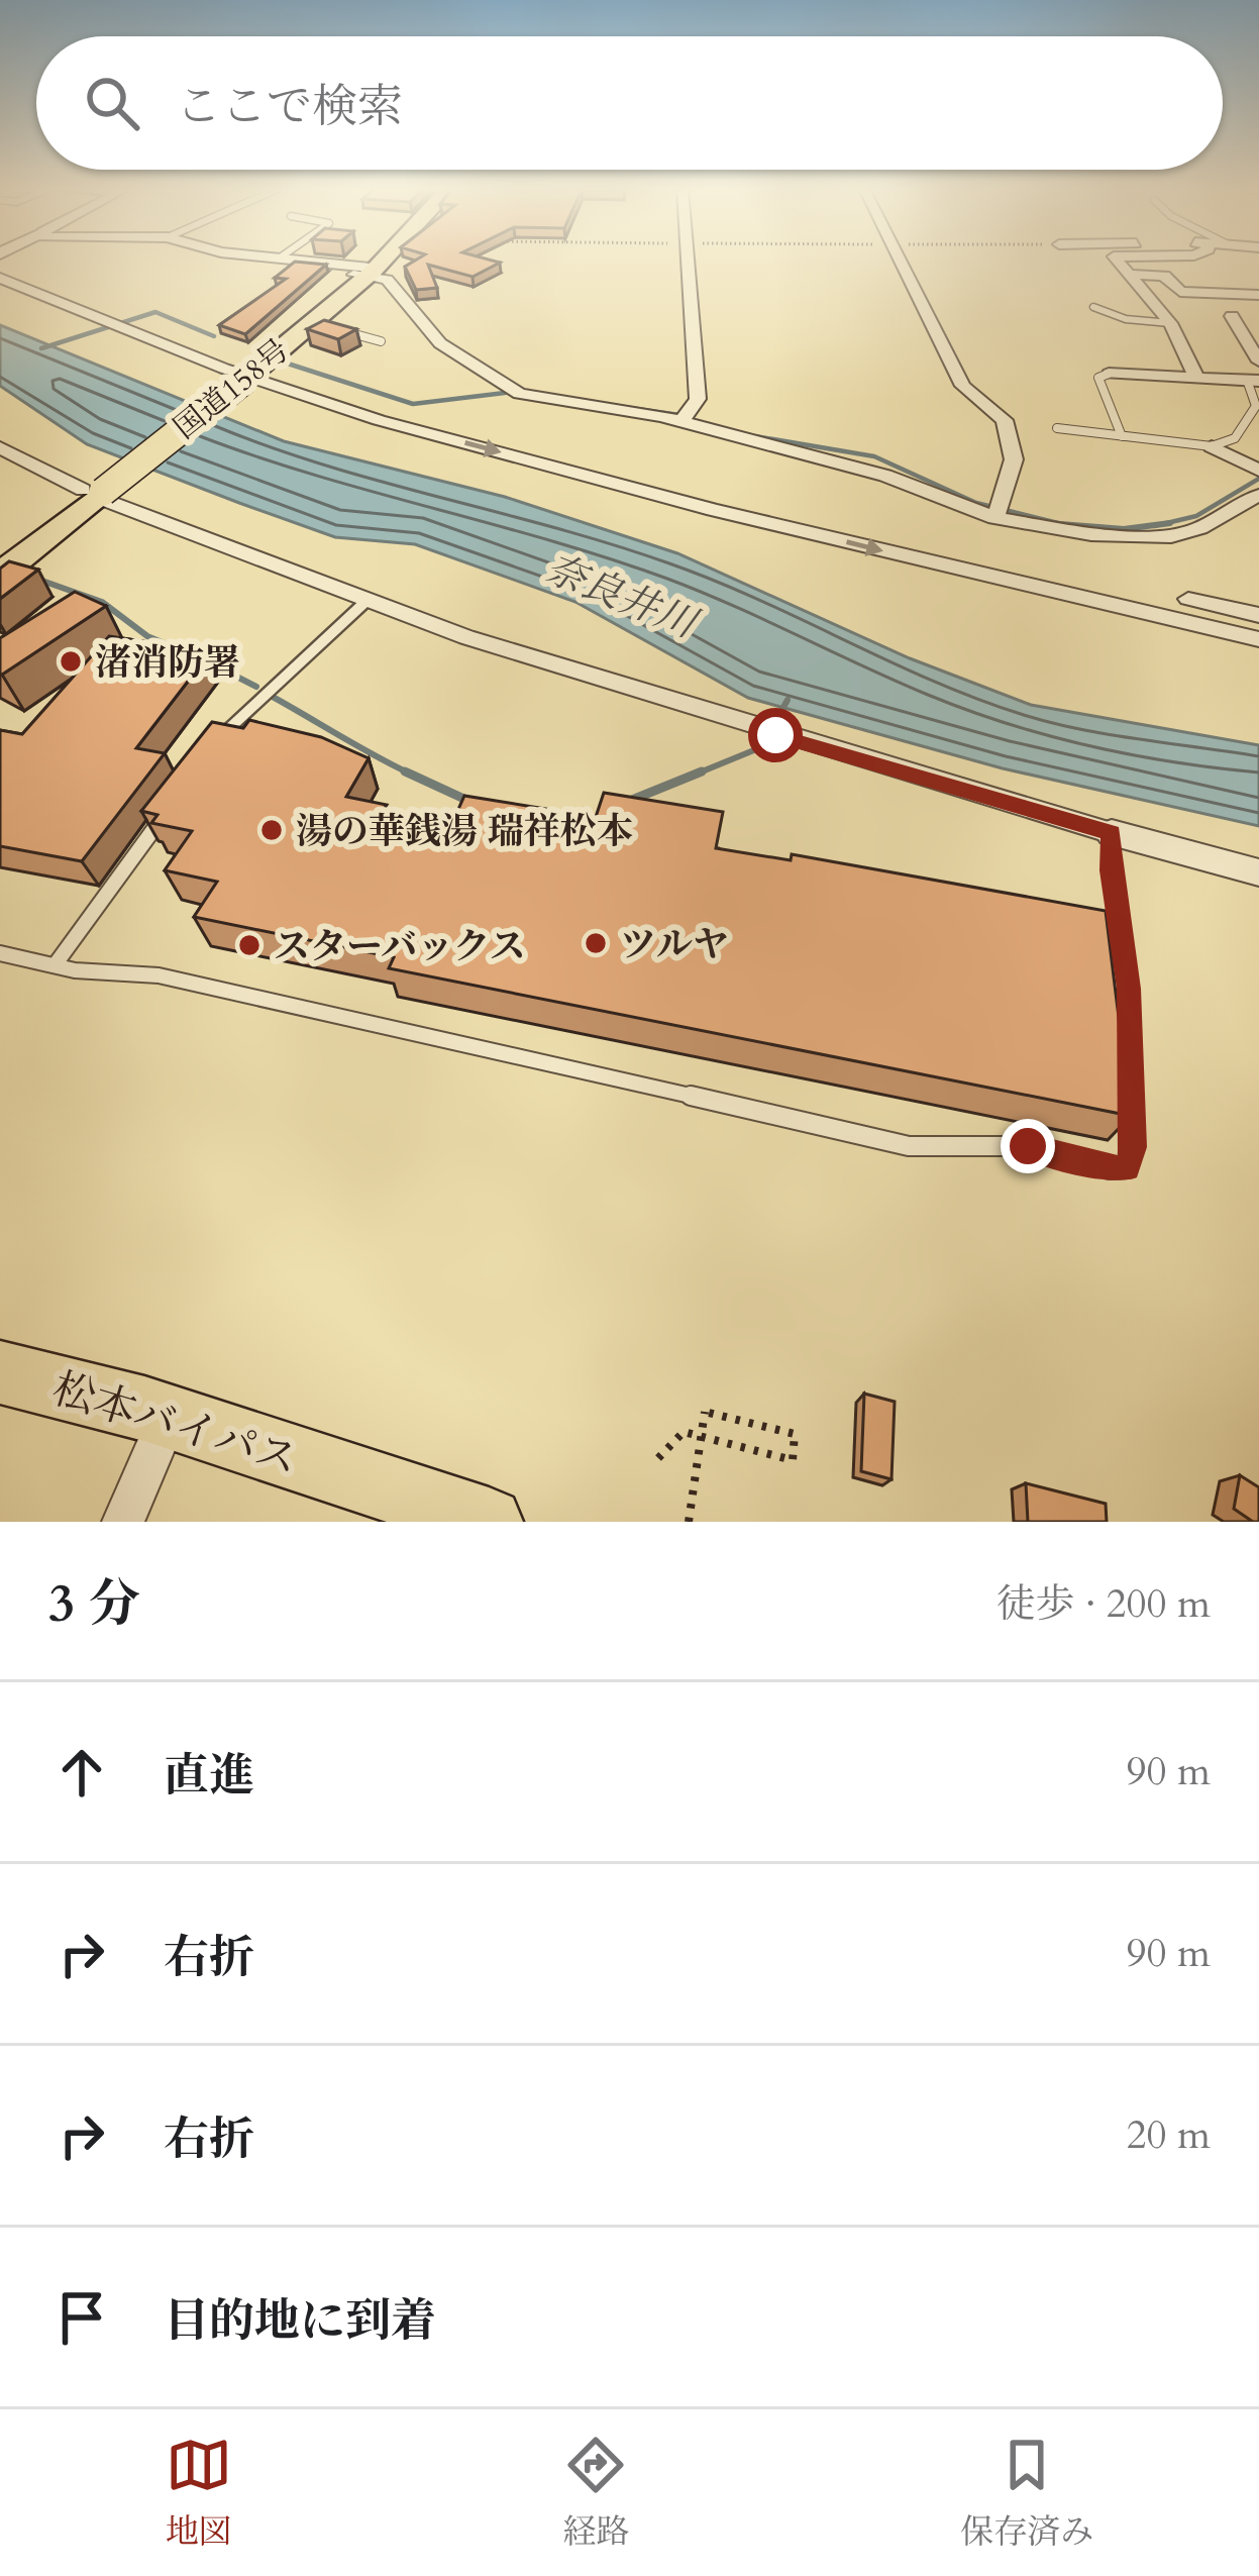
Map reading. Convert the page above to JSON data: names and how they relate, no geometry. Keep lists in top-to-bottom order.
{
  "streets": {
    "highway": ["国道158号", "松本バイパス"]
  },
  "water": ["奈良井川"],
  "places": [
    "渚消防署",
    "湯の華銭湯 瑞祥松本",
    "ツルヤ",
    "スターバックス"
  ],
  "page": {
    "search": "ここで検索",
    "heading": ["3 分", "徒歩 · 200 m"],
    "list": [
      ["直進", "90 m"],
      ["右折", "90 m"],
      ["右折", "20 m"],
      "目的地に到着"
    ],
    "nav": ["地図", "経路", "保存済み"]
  }
}
